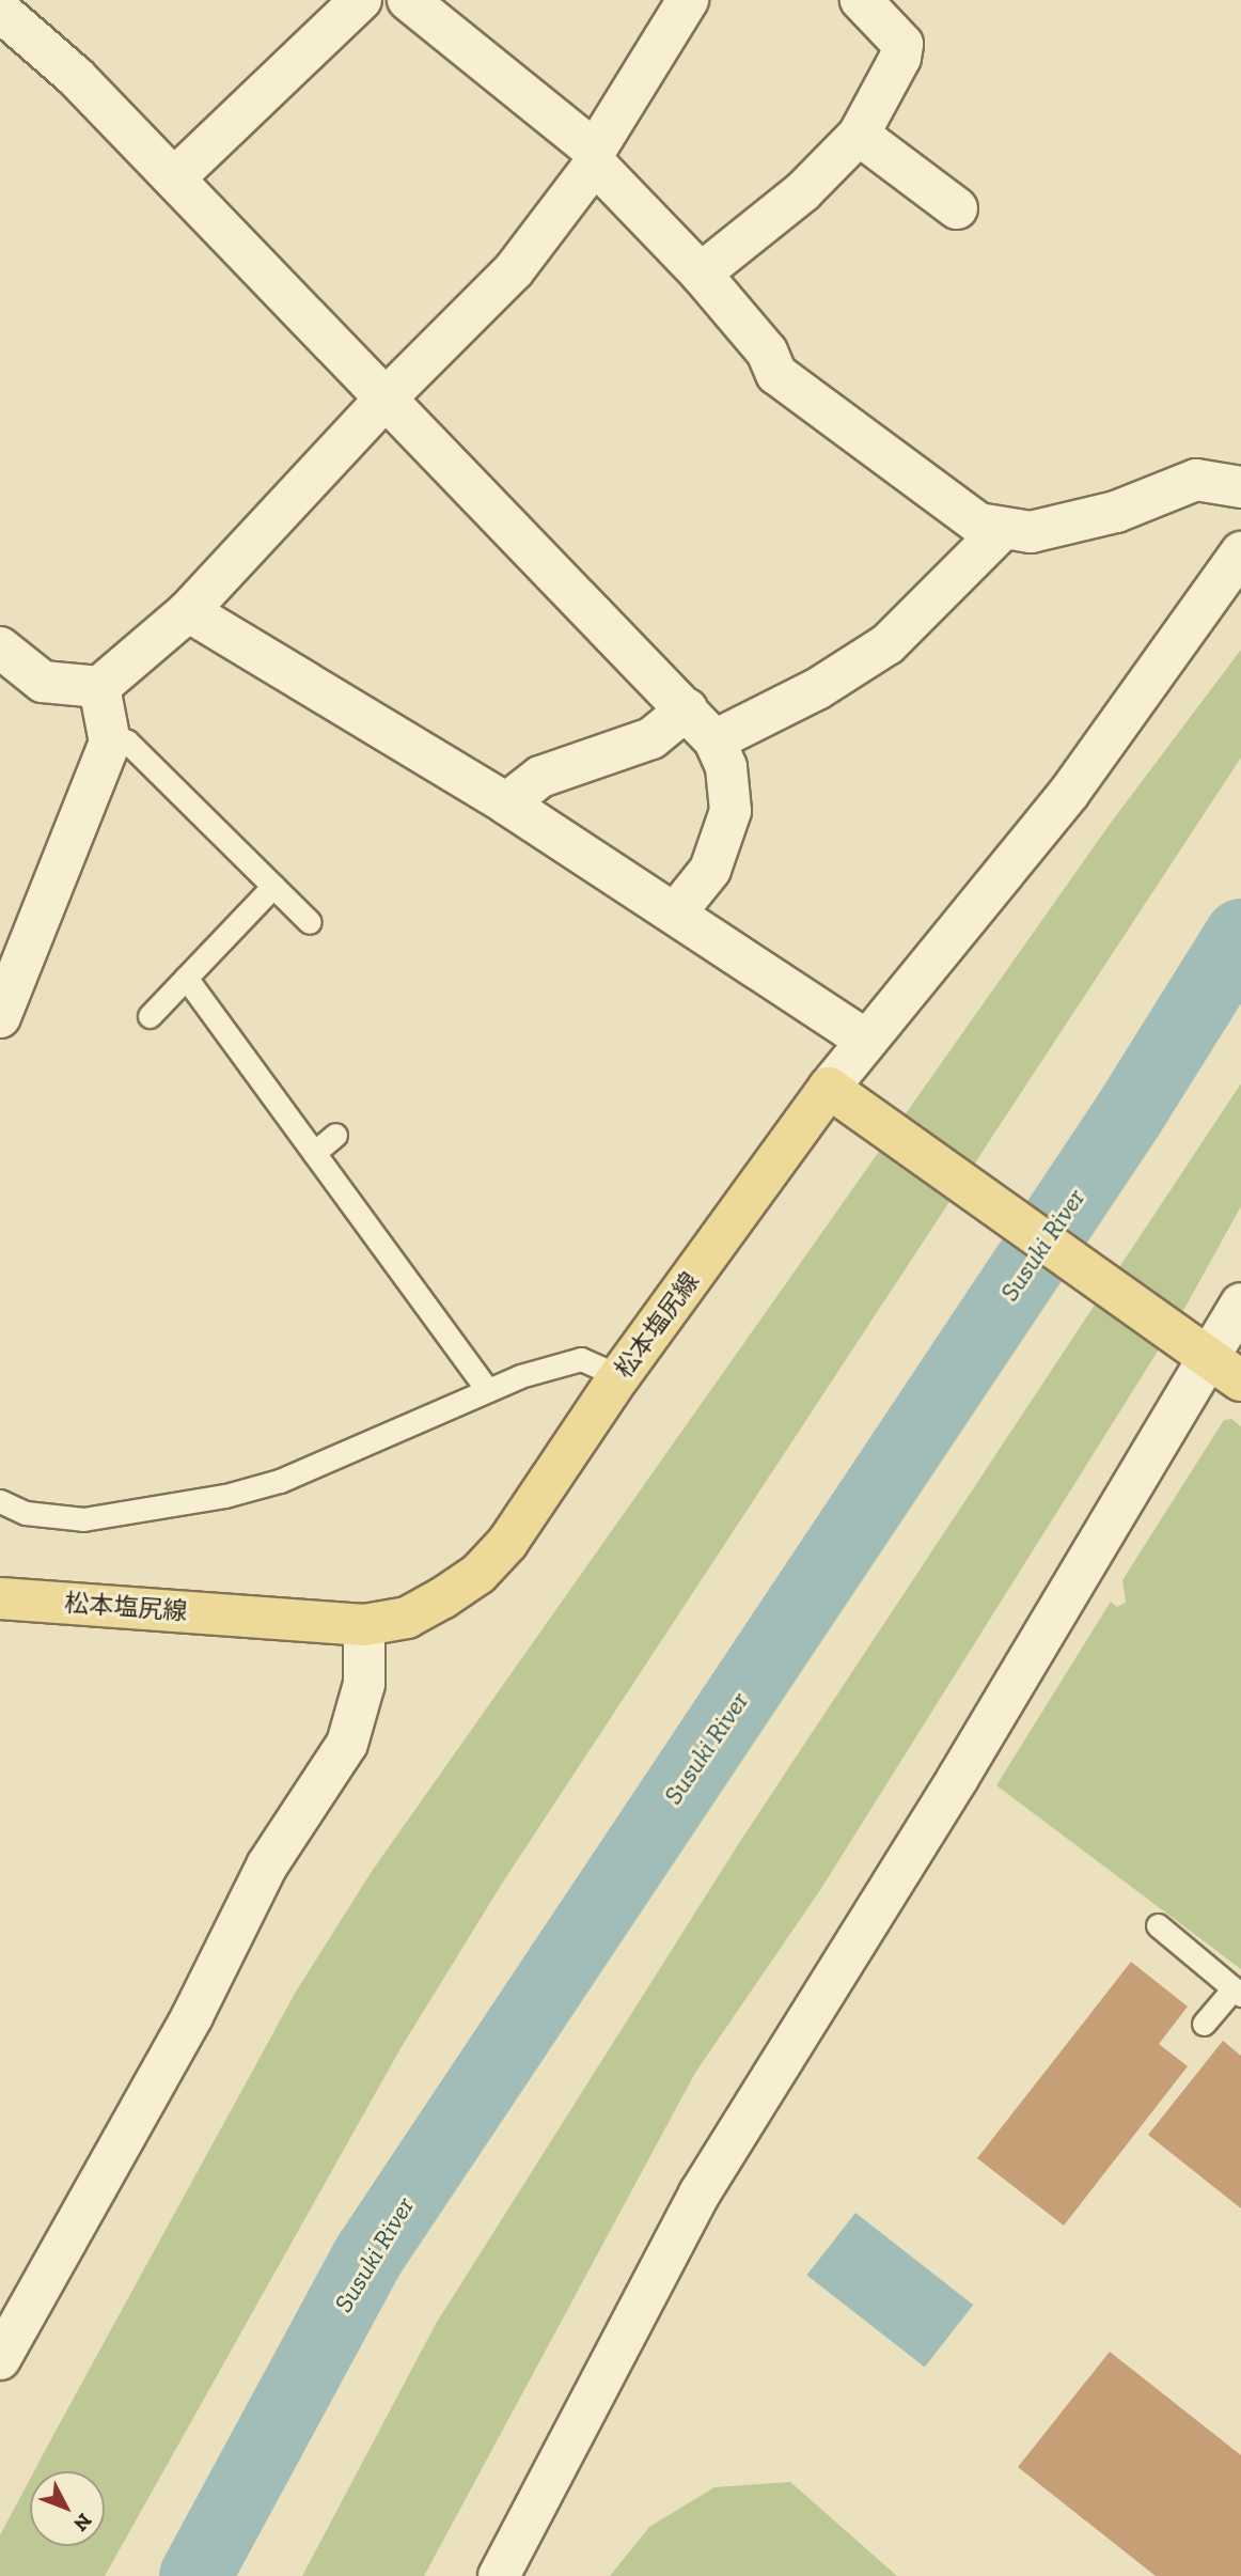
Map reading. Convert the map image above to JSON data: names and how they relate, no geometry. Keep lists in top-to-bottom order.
{
  "streets": {
    "main road": ["松本塩尻線"]
  },
  "water": ["Susuki River"],
  "north": "bottom right"
}
